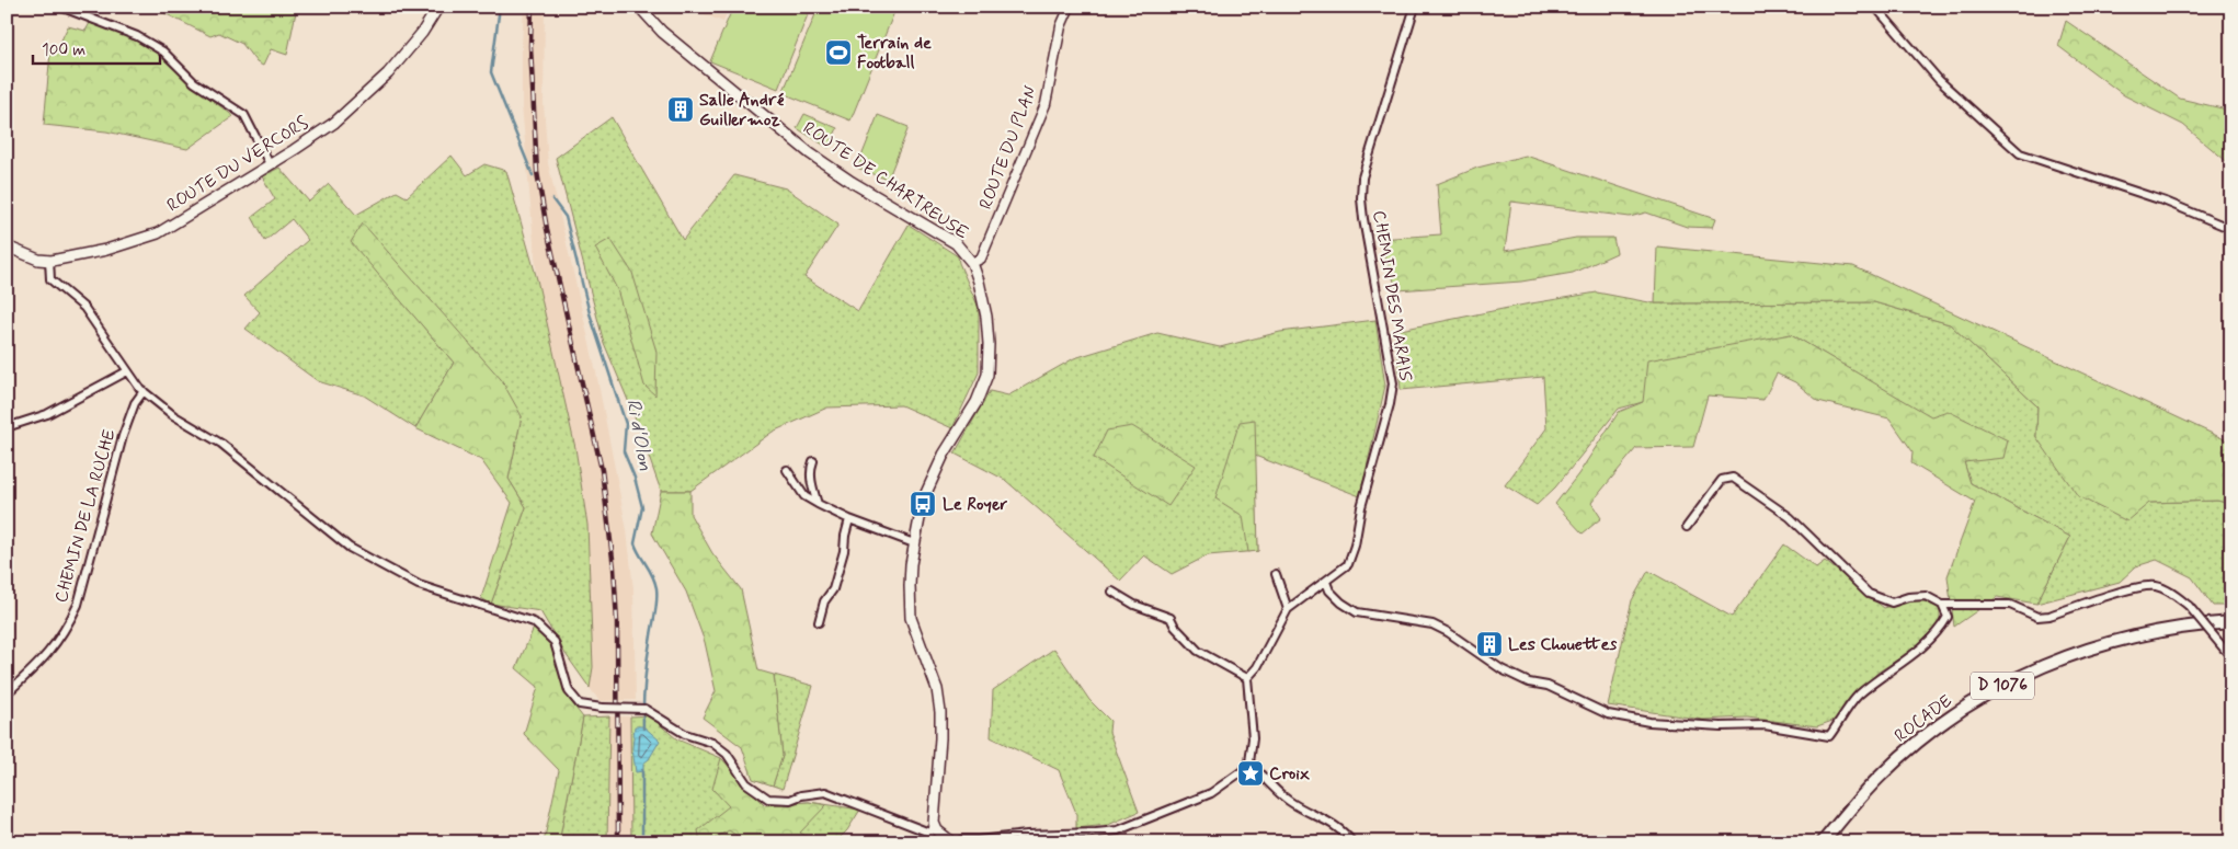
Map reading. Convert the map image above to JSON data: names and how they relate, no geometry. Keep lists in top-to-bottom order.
{
  "streets": {
    "main road": [
      "ROUTE DU VERCORS",
      "ROUTE DE CHARTREUSE",
      "D 1076",
      "ROCADE"
    ],
    "street": ["ROUTE DU PLAN", "CHEMIN DES MARAIS", "CHEMIN DE LA RUCHE"]
  },
  "crossings": [
    ["ROUTE DU PLAN", "ROUTE DE CHARTREUSE"]
  ],
  "water": ["Ri d'Olon"],
  "places": {
    "sports": ["Terrain de Football"],
    "building": ["Salle André Guillermoz", "Les Chouettes"],
    "bus stop": ["Le Royer"],
    "place": ["Croix"]
  },
  "scale_bar": "100 m"
}
